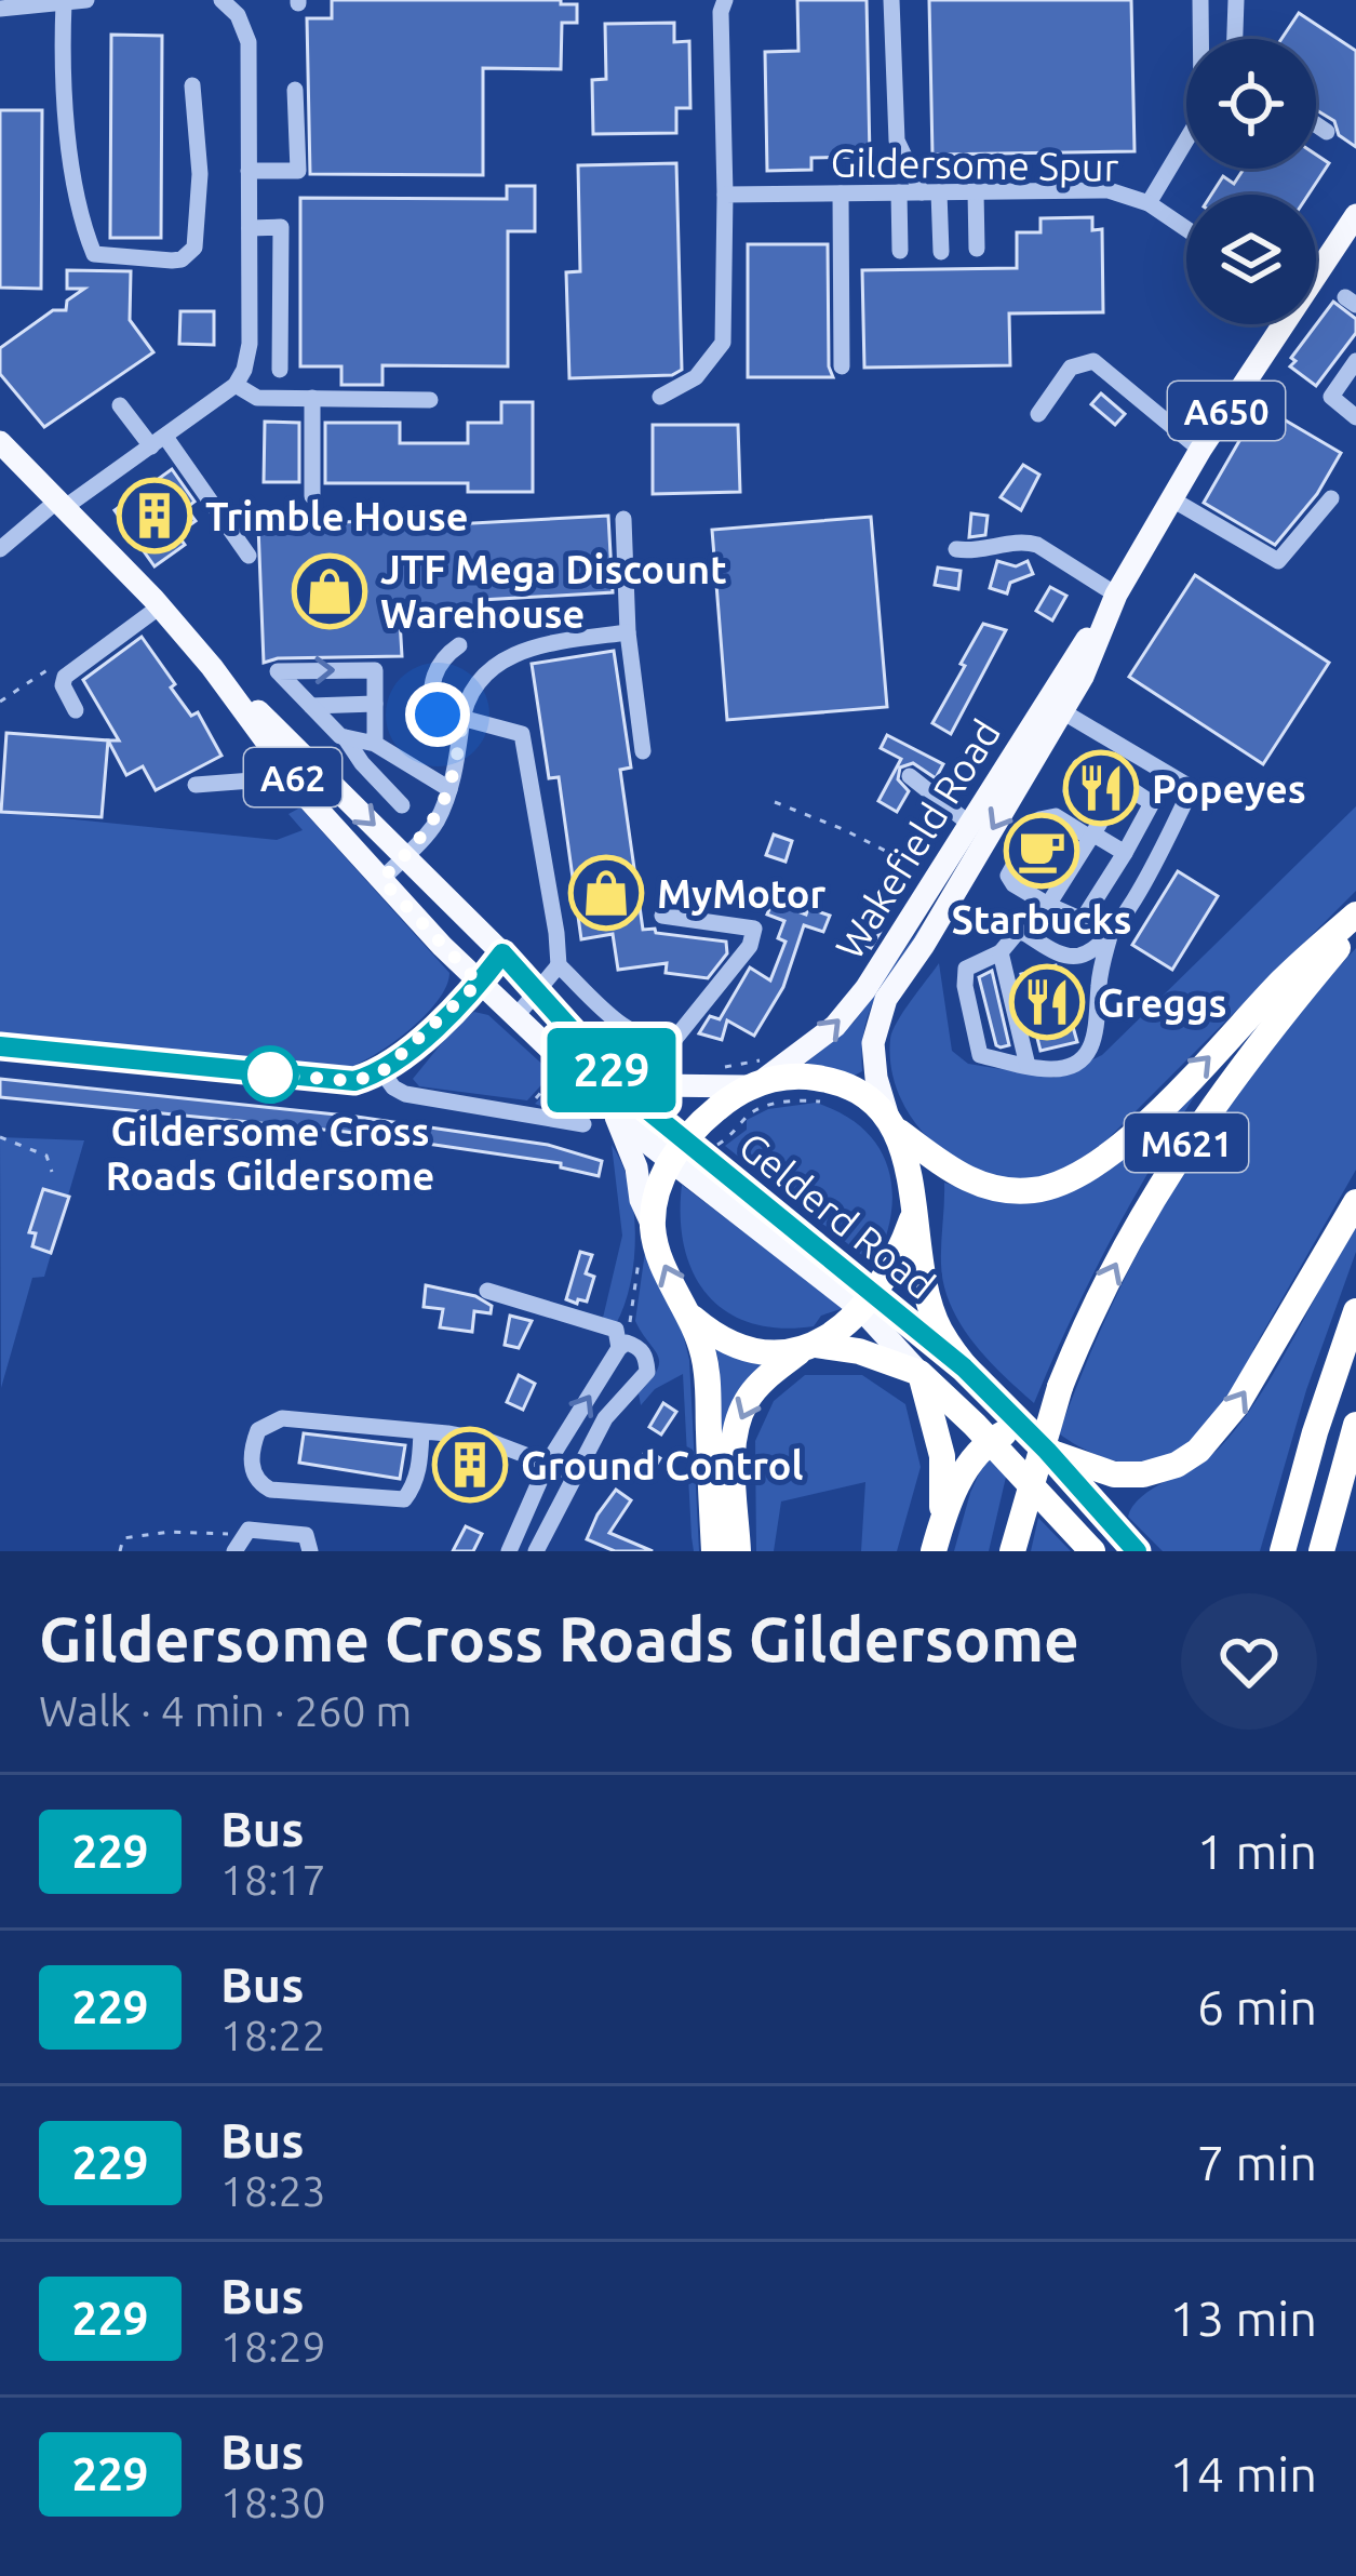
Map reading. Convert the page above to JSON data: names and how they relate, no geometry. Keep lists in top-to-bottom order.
{
  "streets": {
    "highway": ["A62", "M621", "Gelderd Road"],
    "main road": ["A650", "Wakefield Road"],
    "street": ["Gildersome Spur"]
  },
  "crossings": [
    ["Wakefield Road", "M621"]
  ],
  "places": {
    "building": ["Trimble House", "Ground Control"],
    "shop": ["JTF Mega Discount Warehouse", "MyMotor"],
    "restaurant": ["Popeyes", "Greggs"],
    "cafe": ["Starbucks"],
    "other": ["Gildersome Cross Roads Gildersome"]
  },
  "lines": ["bus line 229"],
  "page": {
    "on_map": "229",
    "heading": ["Gildersome Cross Roads Gildersome", "Walk · 4 min · 260 m"],
    "list": [
      {
        "mark": "229",
        "name": "Bus",
        "note": "18:17",
        "value": "1 min"
      },
      {
        "mark": "229",
        "name": "Bus",
        "note": "18:22",
        "value": "6 min"
      },
      {
        "mark": "229",
        "name": "Bus",
        "note": "18:23",
        "value": "7 min"
      },
      {
        "mark": "229",
        "name": "Bus",
        "note": "18:29",
        "value": "13 min"
      },
      {
        "mark": "229",
        "name": "Bus",
        "note": "18:30",
        "value": "14 min"
      }
    ]
  }
}
